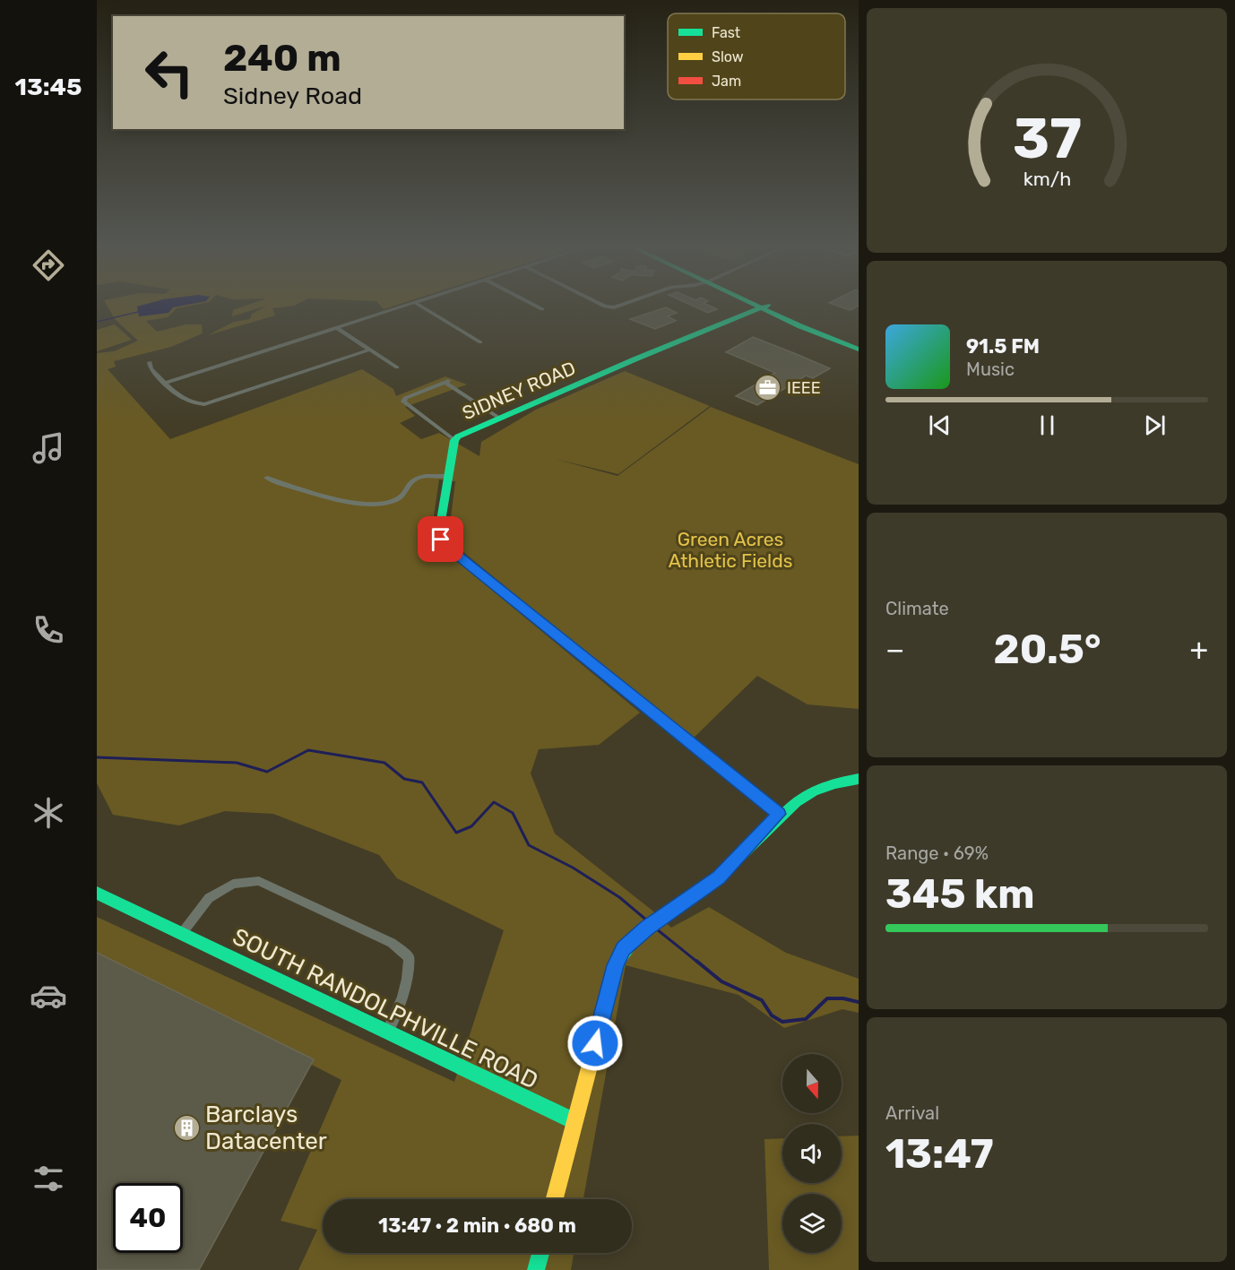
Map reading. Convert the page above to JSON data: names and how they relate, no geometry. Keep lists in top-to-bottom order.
{
  "streets": {
    "main road": ["SIDNEY ROAD", "SOUTH RANDOLPHVILLE ROAD"]
  },
  "parks": ["Green Acres Athletic Fields"],
  "places": {
    "office": ["IEEE"],
    "building": ["Barclays Datacenter"]
  },
  "legend": ["Fast", "Slow", "Jam"],
  "north": "bottom",
  "page": {
    "tabs": "13:45",
    "turn": ["240 m", "Sidney Road"],
    "song": ["91.5 FM", "Music"],
    "tile": [
      "Climate",
      ["Range · 69%", "345 km"],
      ["Arrival", "13:47"]
    ],
    "heat": ["−", "20.5°", "+"],
    "limit": "40",
    "trip": "13:47 · 2 min · 680 m",
    "gauge": ["37", "km/h"]
  }
}
